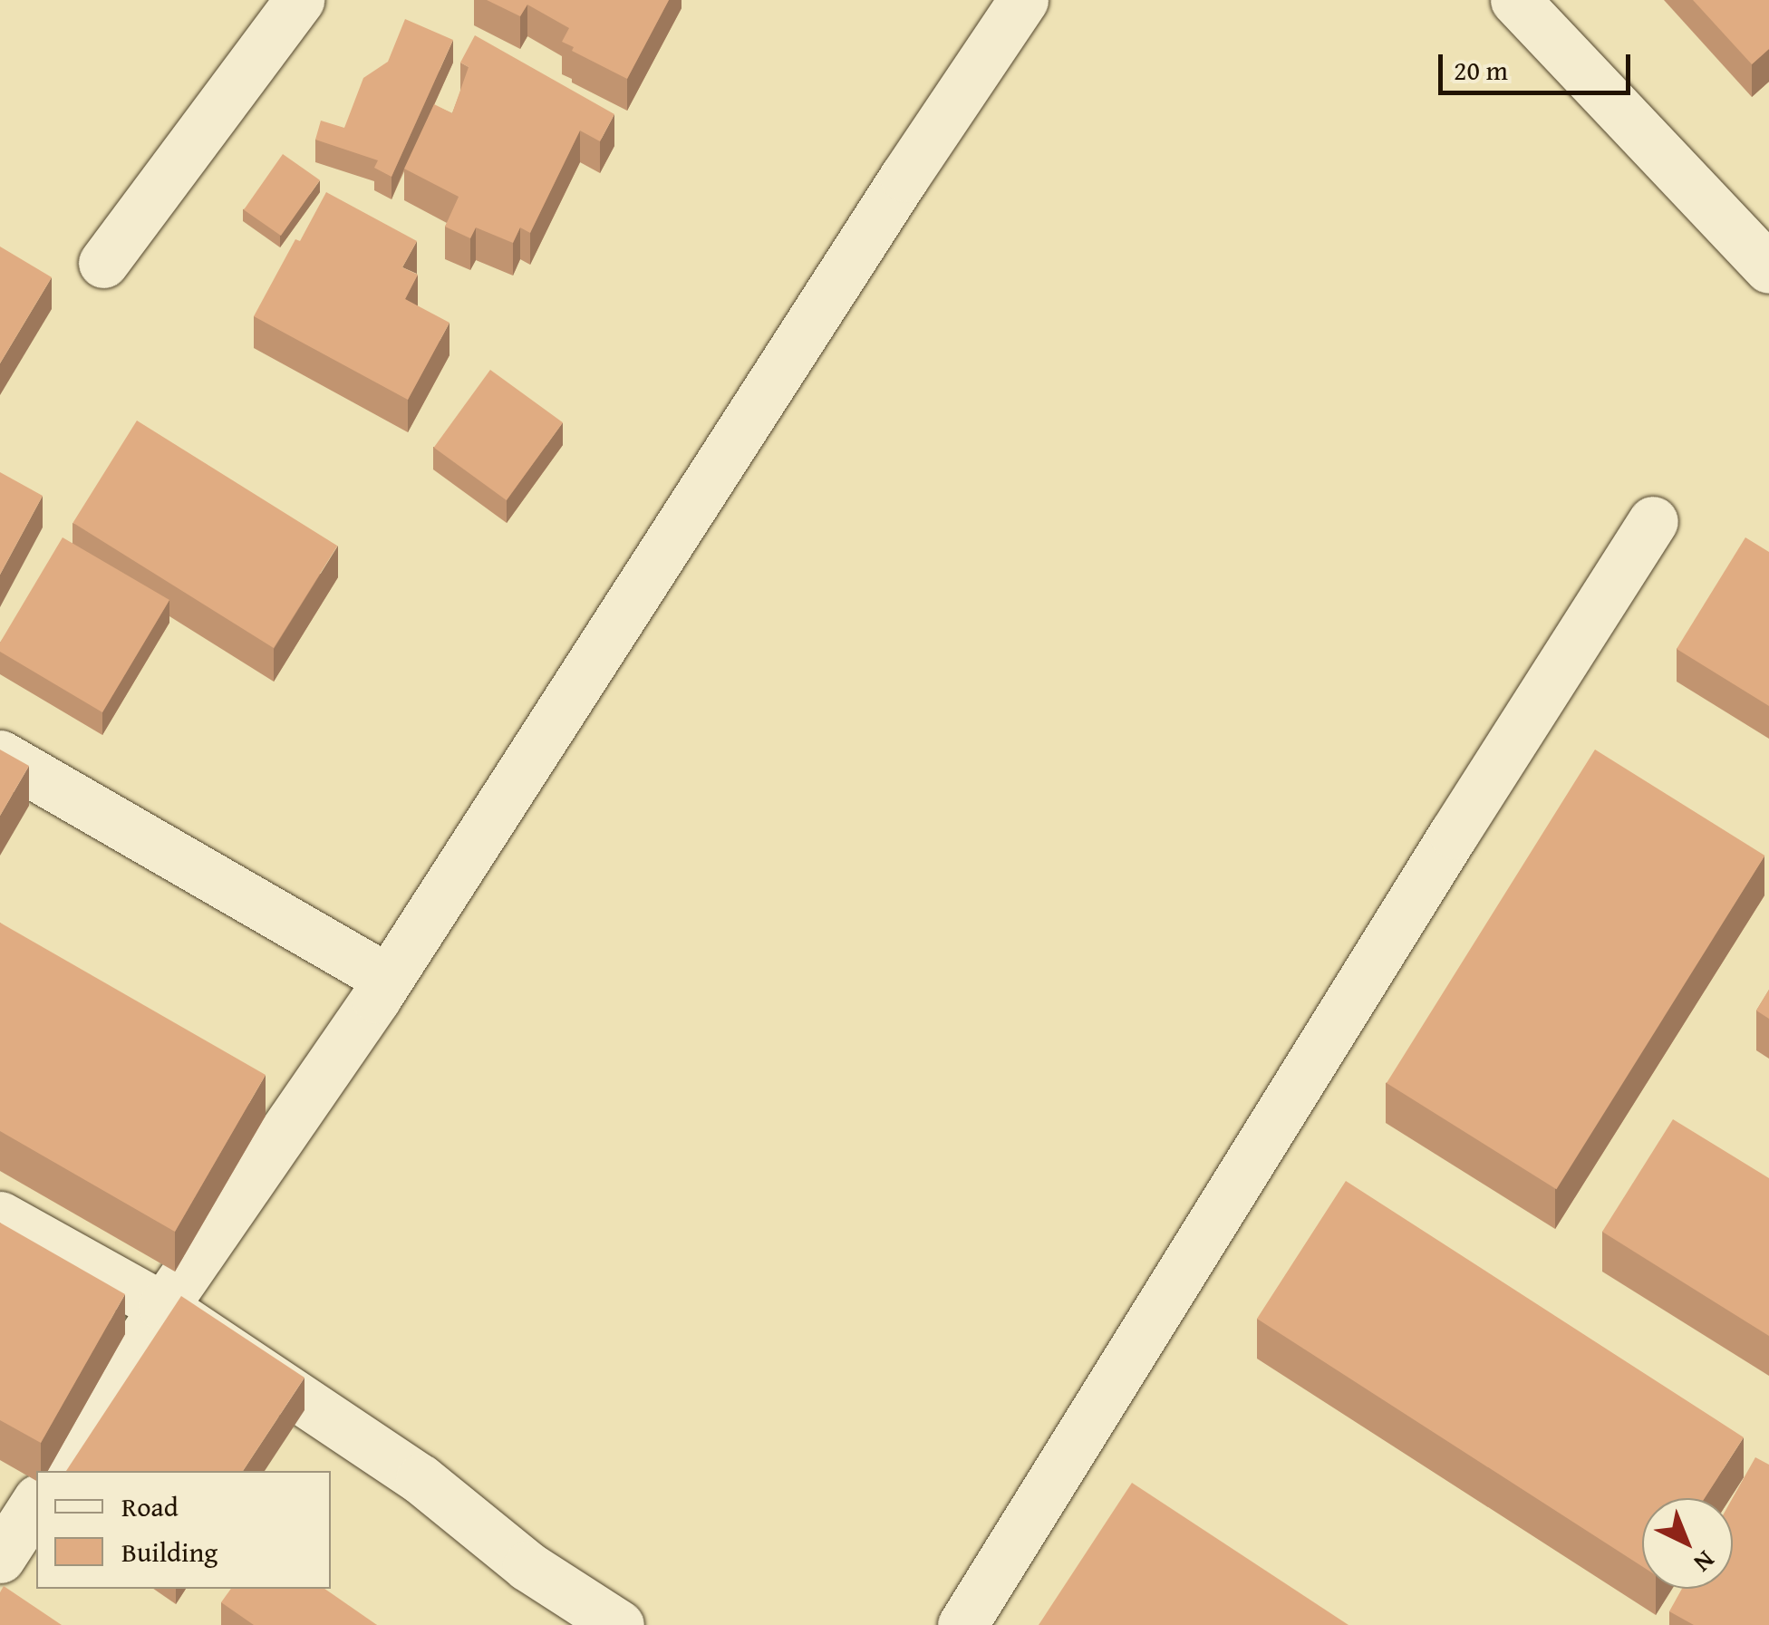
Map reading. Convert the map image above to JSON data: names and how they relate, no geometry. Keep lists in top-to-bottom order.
{
  "legend": ["Road", "Building"],
  "scale_bar": "20 m",
  "north": "bottom right"
}
